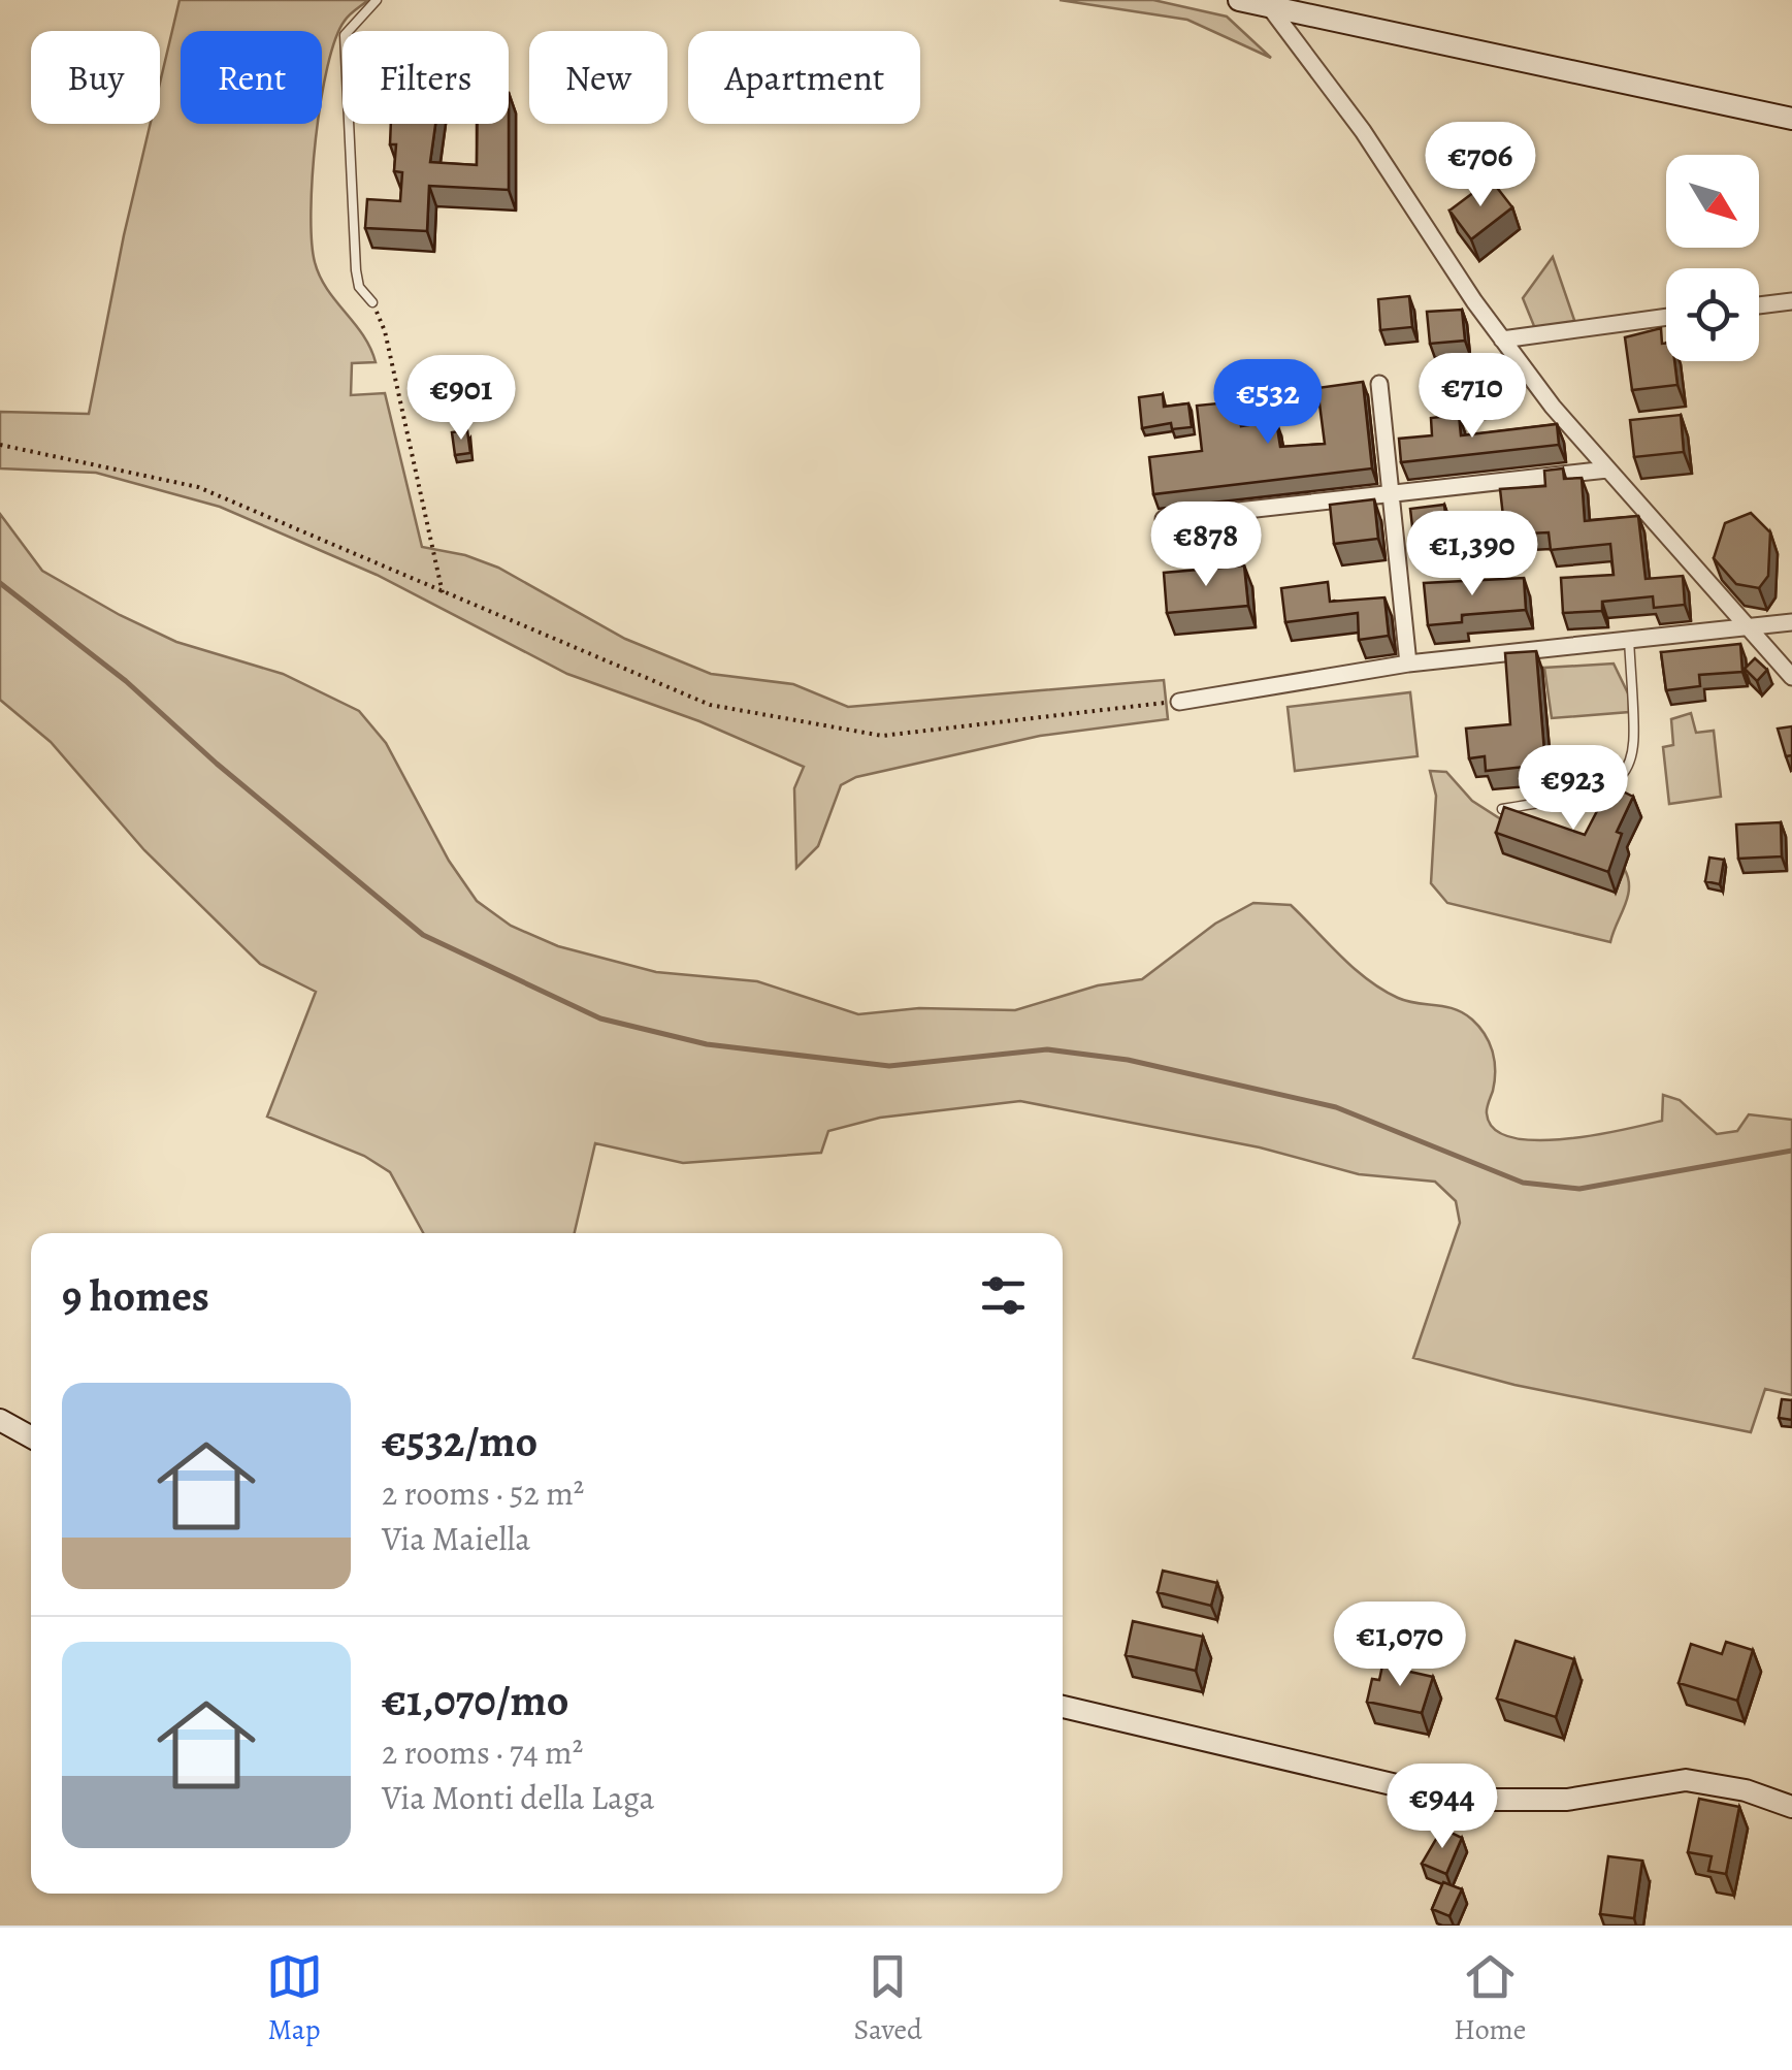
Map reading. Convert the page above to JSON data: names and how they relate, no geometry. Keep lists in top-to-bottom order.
{
  "north": "bottom right",
  "page": {
    "chip": [
      "Buy",
      "Rent",
      "Filters",
      "New",
      "Apartment"
    ],
    "price": [
      "€706",
      "€710",
      "€901",
      "€532",
      "€878",
      "€1,390",
      "€923",
      "€1,070",
      "€944"
    ],
    "heading": "9 homes",
    "list": [
      {
        "name": "€532/mo",
        "note": "2 rooms · 52 m² · Via Maiella"
      },
      {
        "name": "€1,070/mo",
        "note": "2 rooms · 74 m² · Via Monti della Laga"
      }
    ],
    "tabs": ["Map", "Saved", "Home"]
  }
}
